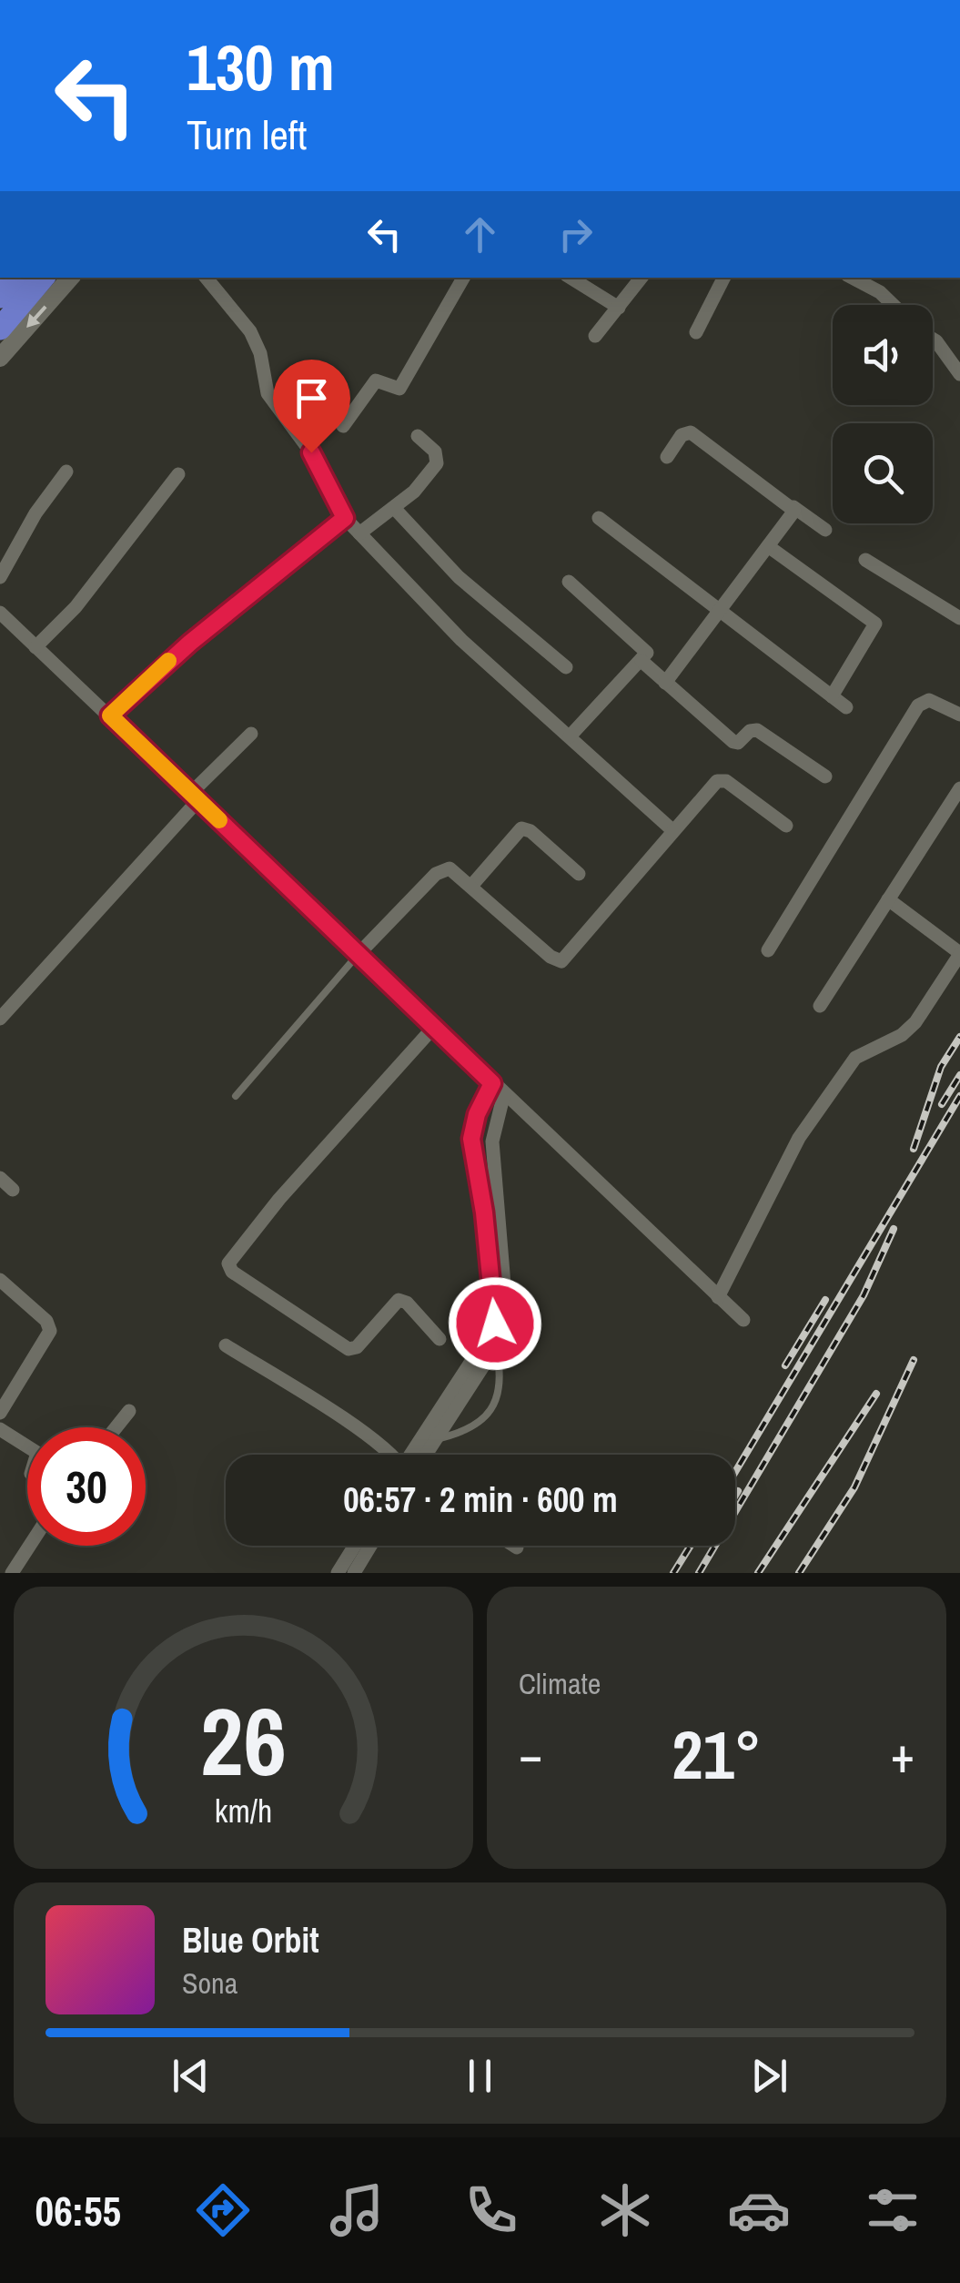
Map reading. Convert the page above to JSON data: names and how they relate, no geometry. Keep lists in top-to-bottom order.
{
  "page": {
    "turn": ["130 m", "Turn left"],
    "limit": "30",
    "trip": "06:57 · 2 min · 600 m",
    "tile": "Climate",
    "heat": ["−", "21°", "+"],
    "song": ["Blue Orbit", "Sona"],
    "tabs": "06:55",
    "gauge": ["26", "km/h"]
  }
}
